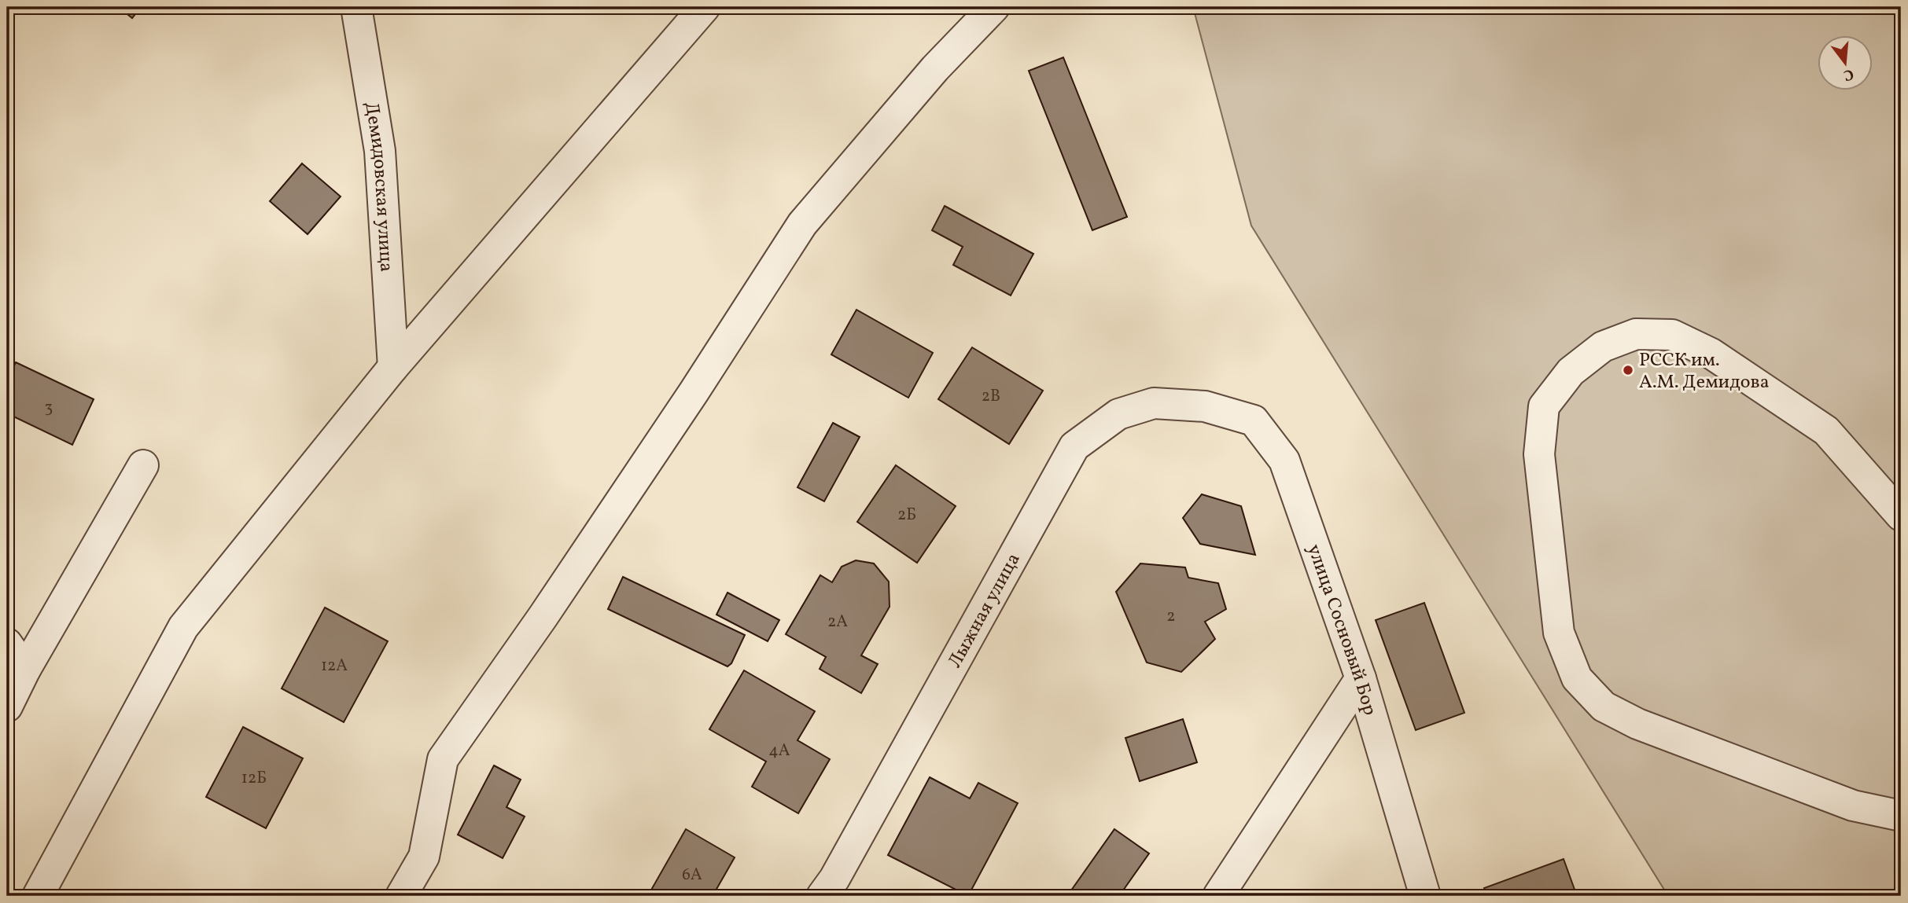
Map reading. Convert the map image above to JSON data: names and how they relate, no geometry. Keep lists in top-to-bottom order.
{
  "streets": {
    "street": ["Демидовская улица", "Лыжная улица", "улица Сосновый Бор"]
  },
  "crossings": [
    ["Лыжная улица", "улица Сосновый Бор"]
  ],
  "places": ["РССК им. А.М. Демидова"],
  "house_numbers": [
    "2В",
    "3",
    "2Б",
    "2",
    "2А",
    "12А",
    "4А",
    "12Б",
    "6А"
  ],
  "north": "bottom"
}
